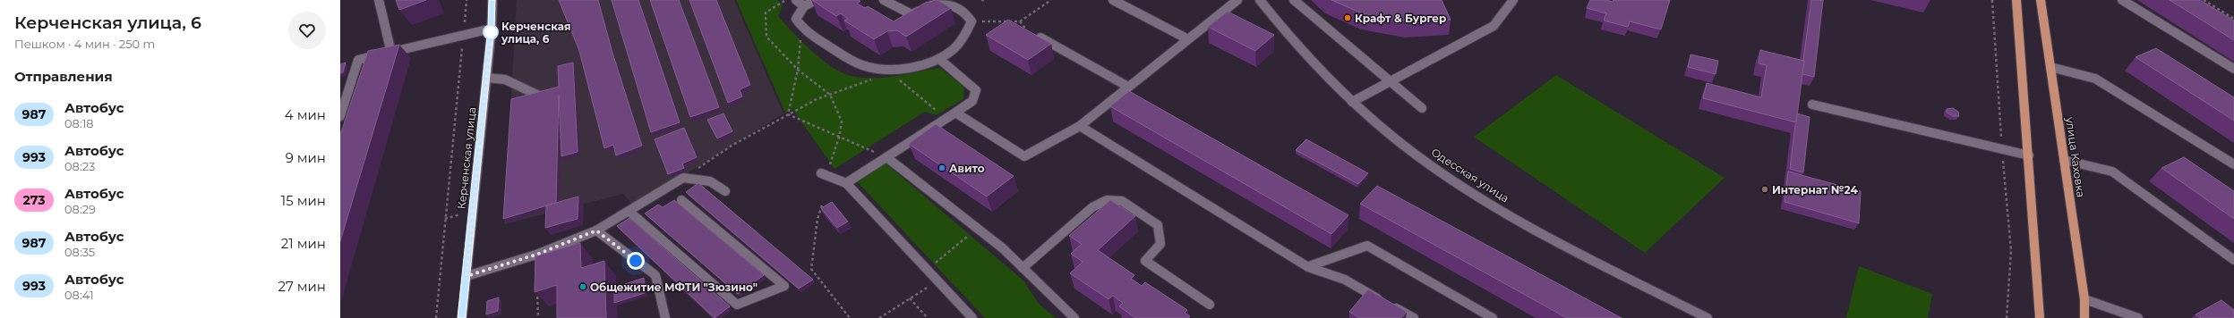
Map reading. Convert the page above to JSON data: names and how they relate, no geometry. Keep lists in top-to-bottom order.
{
  "streets": {
    "main road": ["улица Каховка"],
    "street": ["Керченская улица", "Одесская улица"]
  },
  "places": [
    "Крафт & Бургер",
    "Керченская улица, 6",
    "Авито",
    "Интернат №24",
    "Общежитие МФТИ \"Зюзино\""
  ],
  "lines": ["bus line 987"],
  "page": {
    "heading": [
      ["Керченская улица, 6", "Пешком · 4 мин · 250 m"],
      "Отправления"
    ],
    "list": [
      {
        "mark": "987",
        "name": "Автобус",
        "note": "08:18",
        "value": "4 мин"
      },
      {
        "mark": "993",
        "name": "Автобус",
        "note": "08:23",
        "value": "9 мин"
      },
      {
        "mark": "273",
        "name": "Автобус",
        "note": "08:29",
        "value": "15 мин"
      },
      {
        "mark": "987",
        "name": "Автобус",
        "note": "08:35",
        "value": "21 мин"
      },
      {
        "mark": "993",
        "name": "Автобус",
        "note": "08:41",
        "value": "27 мин"
      }
    ]
  }
}
